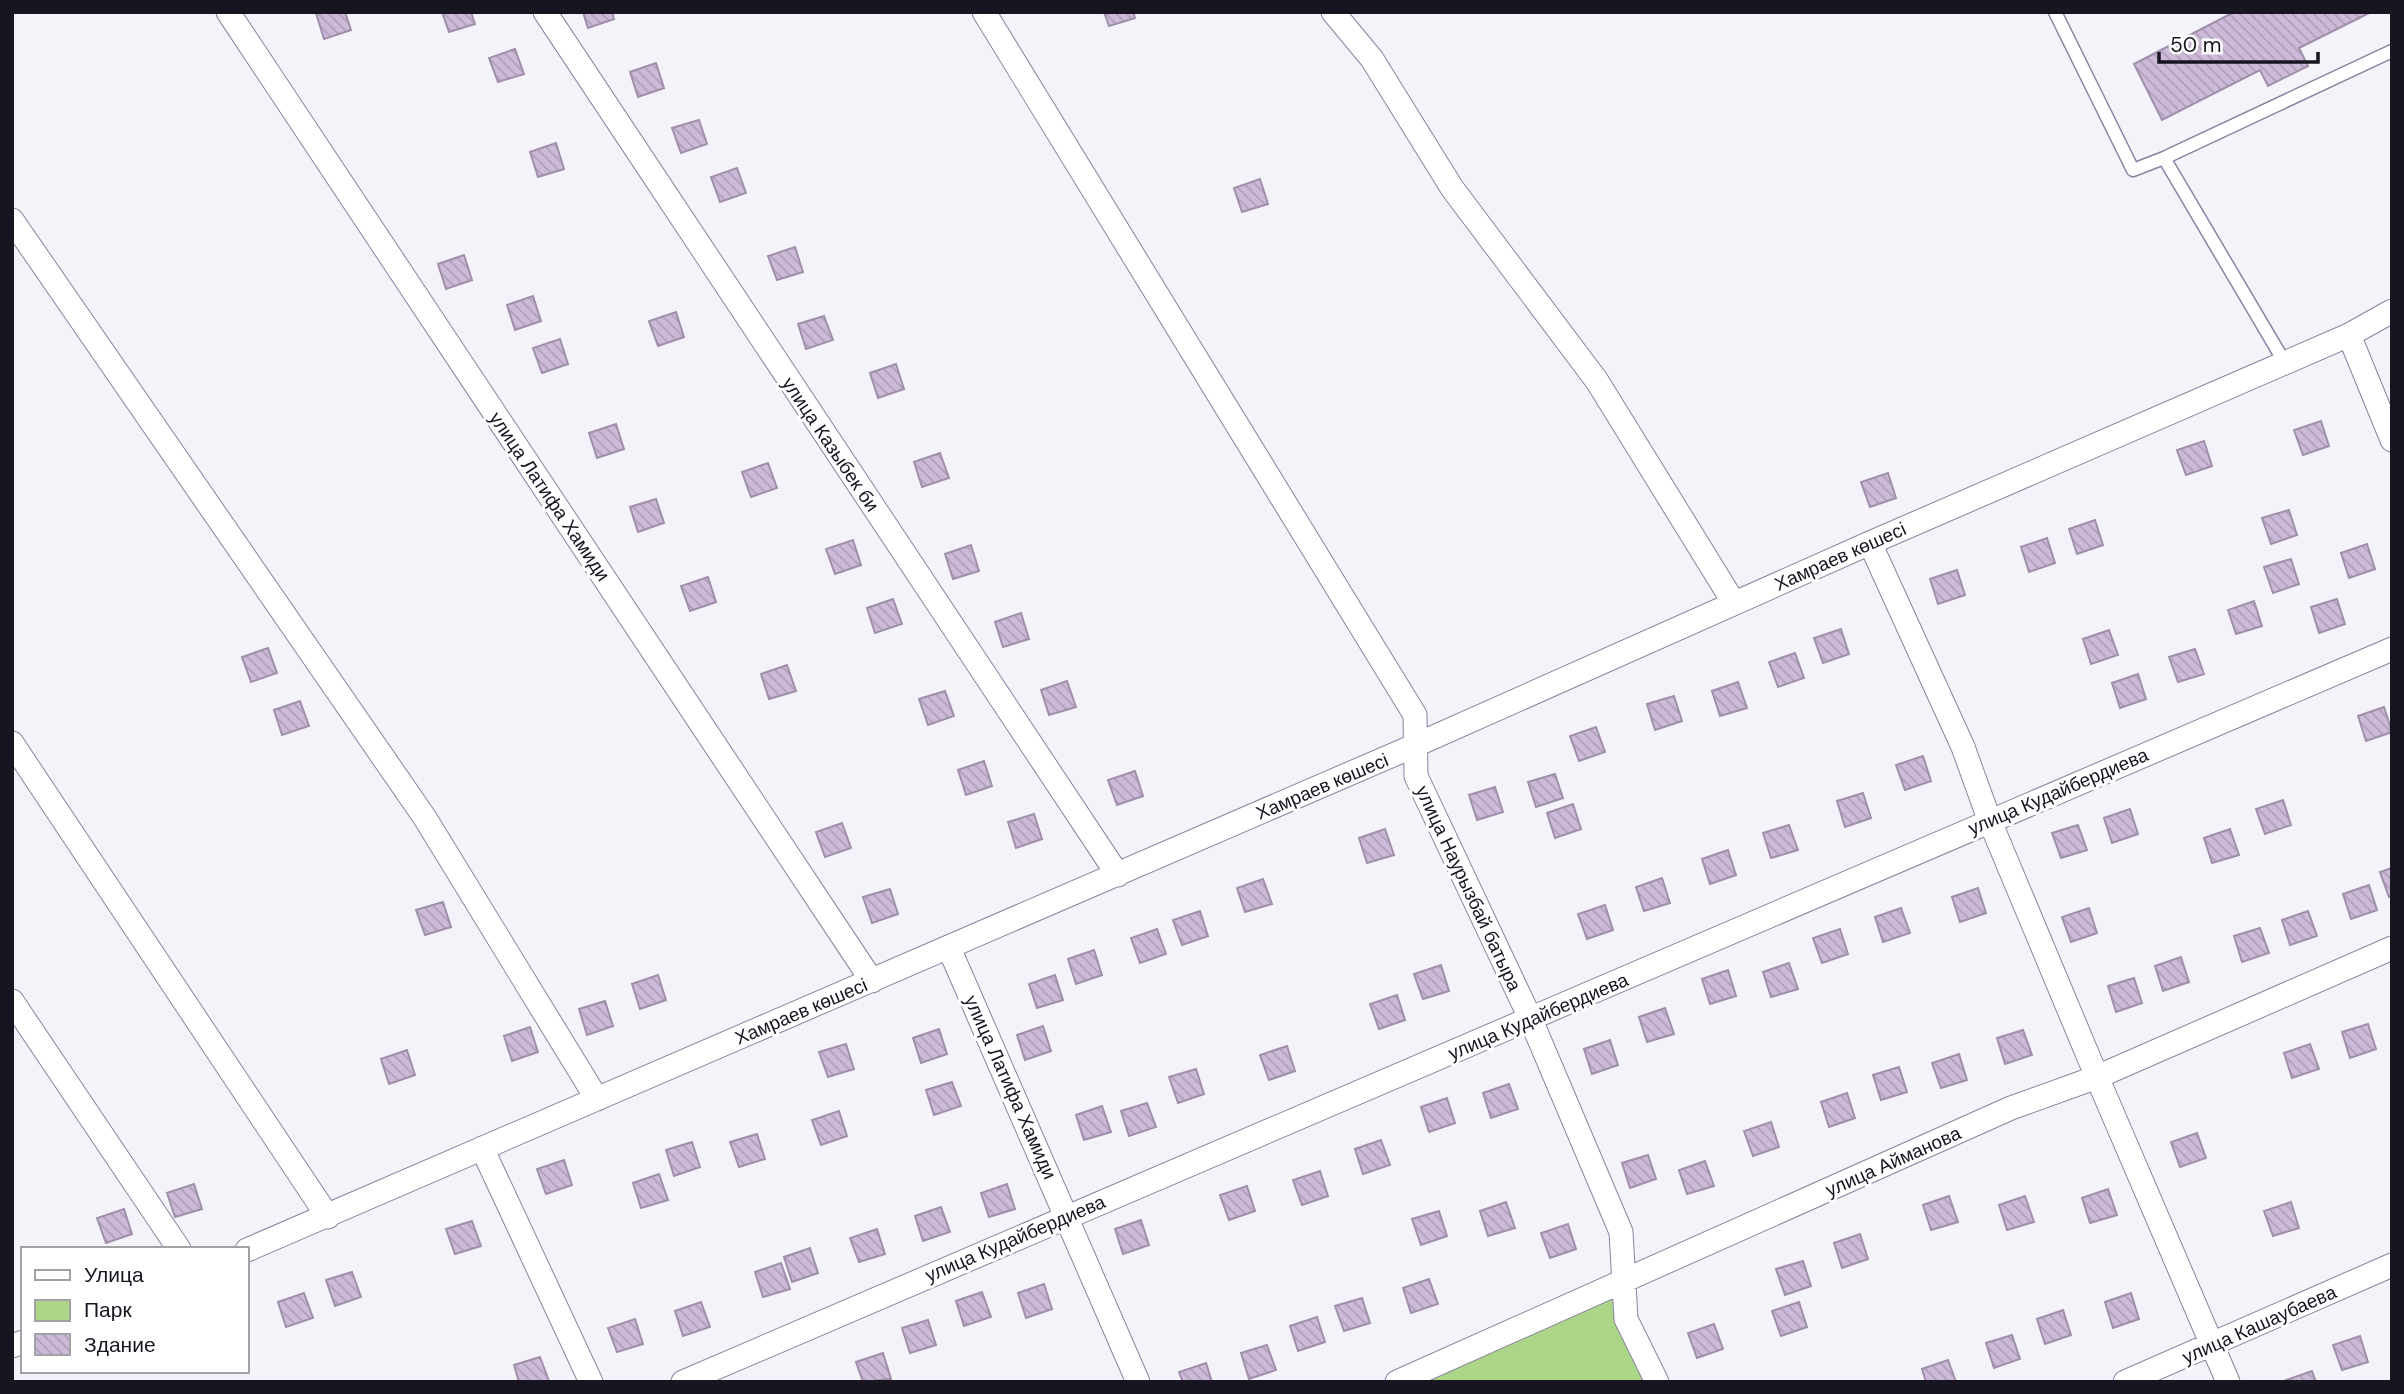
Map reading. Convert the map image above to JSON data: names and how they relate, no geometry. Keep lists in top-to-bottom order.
{
  "streets": {
    "street": [
      "улица Казыбек би",
      "улица Латифа Хамиди",
      "Хамраев көшесі",
      "улица Кудайбердиева",
      "улица Наурызбай батыра",
      "улица Айманова",
      "улица Кашаубаева"
    ]
  },
  "crossings": [
    ["улица Казыбек би", "Хамраев көшесі"],
    ["улица Латифа Хамиди", "Хамраев көшесі"],
    ["улица Латифа Хамиди", "улица Кудайбердиева"],
    ["Хамраев көшесі", "улица Наурызбай батыра"],
    ["улица Кудайбердиева", "улица Наурызбай батыра"],
    ["улица Наурызбай батыра", "улица Айманова"]
  ],
  "legend": ["Улица", "Парк", "Здание"],
  "scale_bar": "50 m"
}
